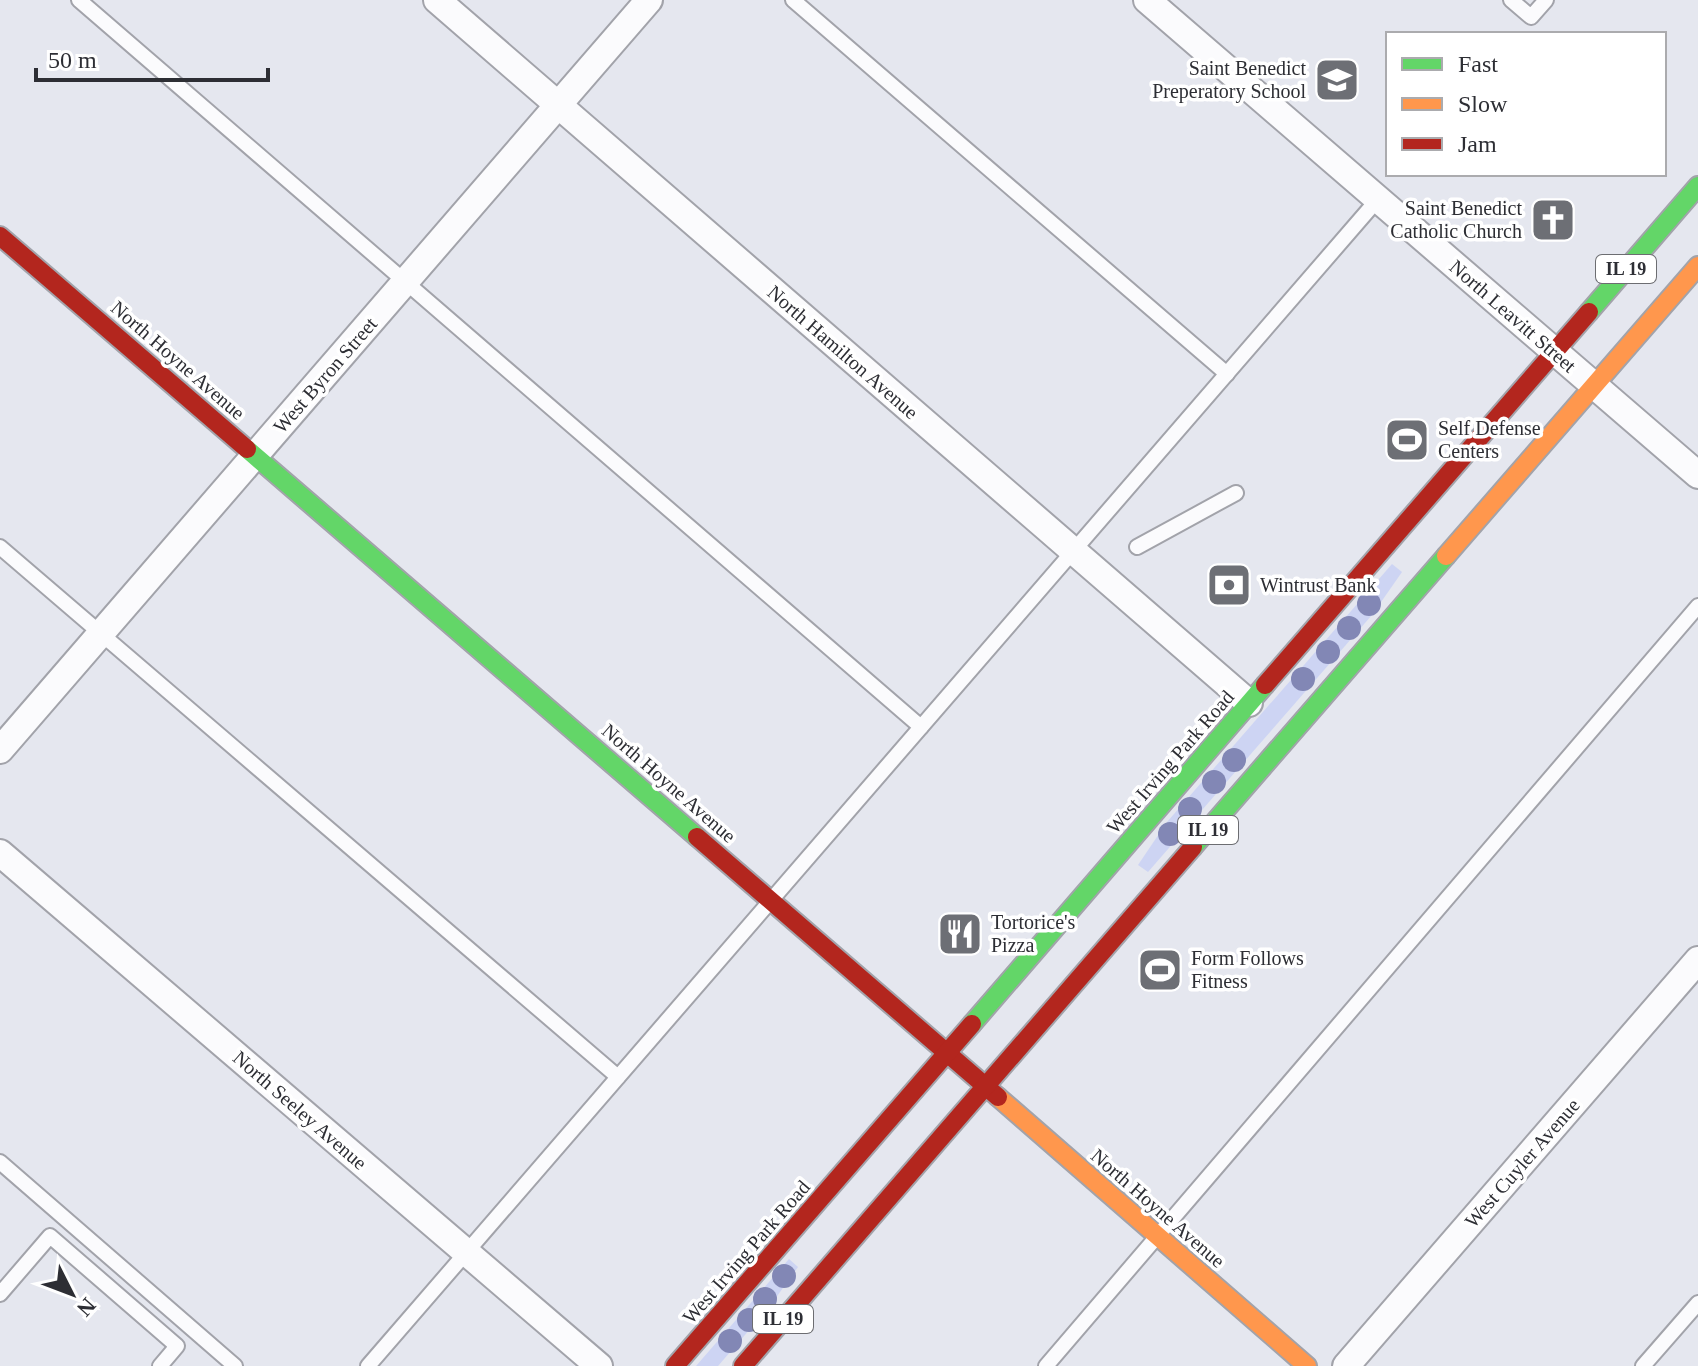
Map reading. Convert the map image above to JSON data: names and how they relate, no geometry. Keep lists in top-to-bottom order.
{
  "streets": {
    "main road": ["IL 19", "North Hoyne Avenue", "West Irving Park Road"],
    "street": [
      "North Leavitt Street",
      "North Hamilton Avenue",
      "West Byron Street",
      "North Seeley Avenue",
      "West Cuyler Avenue"
    ]
  },
  "crossings": [
    ["IL 19", "North Leavitt Street"],
    ["IL 19", "North Hoyne Avenue"],
    ["North Leavitt Street", "West Irving Park Road"],
    ["North Hamilton Avenue", "West Byron Street"],
    ["North Hamilton Avenue", "West Irving Park Road"],
    ["North Hoyne Avenue", "West Byron Street"],
    ["North Hoyne Avenue", "West Irving Park Road"]
  ],
  "places": {
    "school or university": ["Saint Benedict Preperatory School"],
    "church": ["Saint Benedict Catholic Church"],
    "sports": ["Self Defense Centers", "Form Follows Fitness"],
    "bank": ["Wintrust Bank"],
    "restaurant": ["Tortorice's Pizza"]
  },
  "legend": ["Fast", "Slow", "Jam"],
  "scale_bar": "50 m",
  "north": "bottom right"
}
